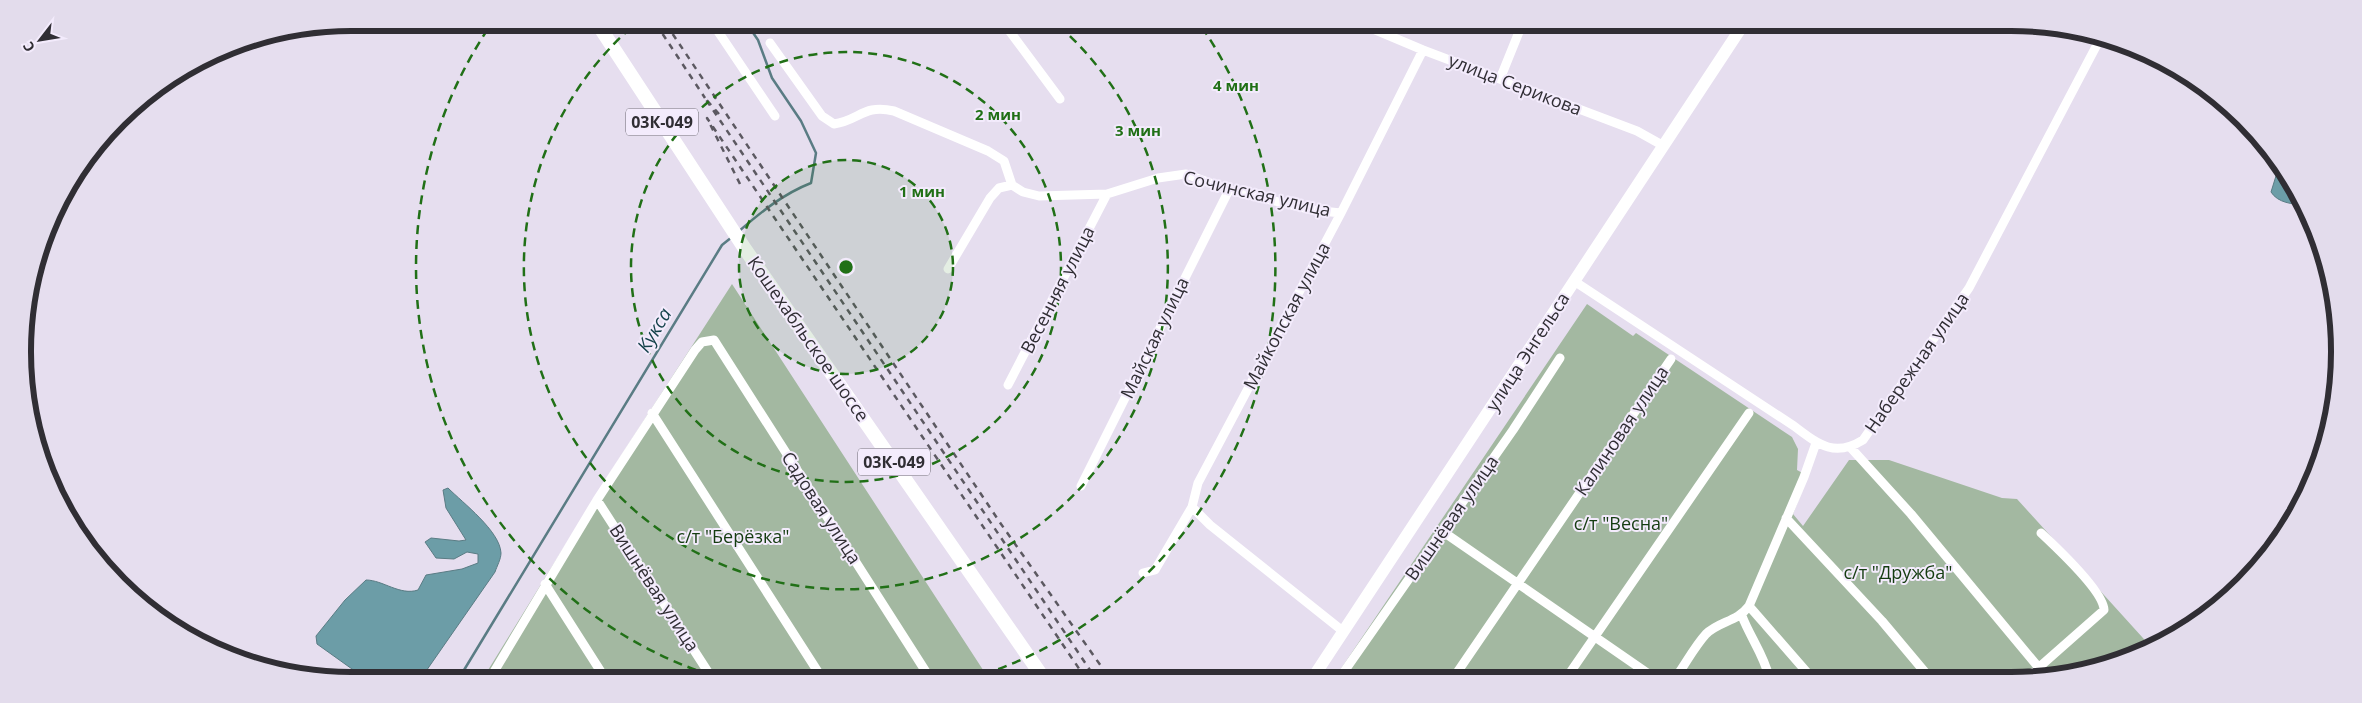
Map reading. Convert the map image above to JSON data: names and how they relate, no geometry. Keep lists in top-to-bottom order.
{
  "streets": {
    "main road": ["03К-049", "Кошехабльское шоссе"],
    "street": [
      "улица Серикова",
      "Сочинская улица",
      "Весенняя улица",
      "Майкопская улица",
      "Майская улица",
      "улица Энгельса",
      "Набережная улица",
      "Калиновая улица",
      "Садовая улица",
      "Вишнёвая улица"
    ]
  },
  "crossings": [
    ["улица Серикова", "Майкопская улица"],
    ["улица Серикова", "улица Энгельса"],
    ["Сочинская улица", "Весенняя улица"],
    ["Сочинская улица", "Майкопская улица"],
    ["Сочинская улица", "Майская улица"],
    ["улица Энгельса", "Набережная улица"]
  ],
  "water": ["Кукса"],
  "parks": ["с/т \"Весна\"", "с/т \"Берёзка\"", "с/т \"Дружба\""],
  "north": "bottom left",
  "rings": [
    "4 мин",
    "2 мин",
    "3 мин",
    "1 мин"
  ]
}
